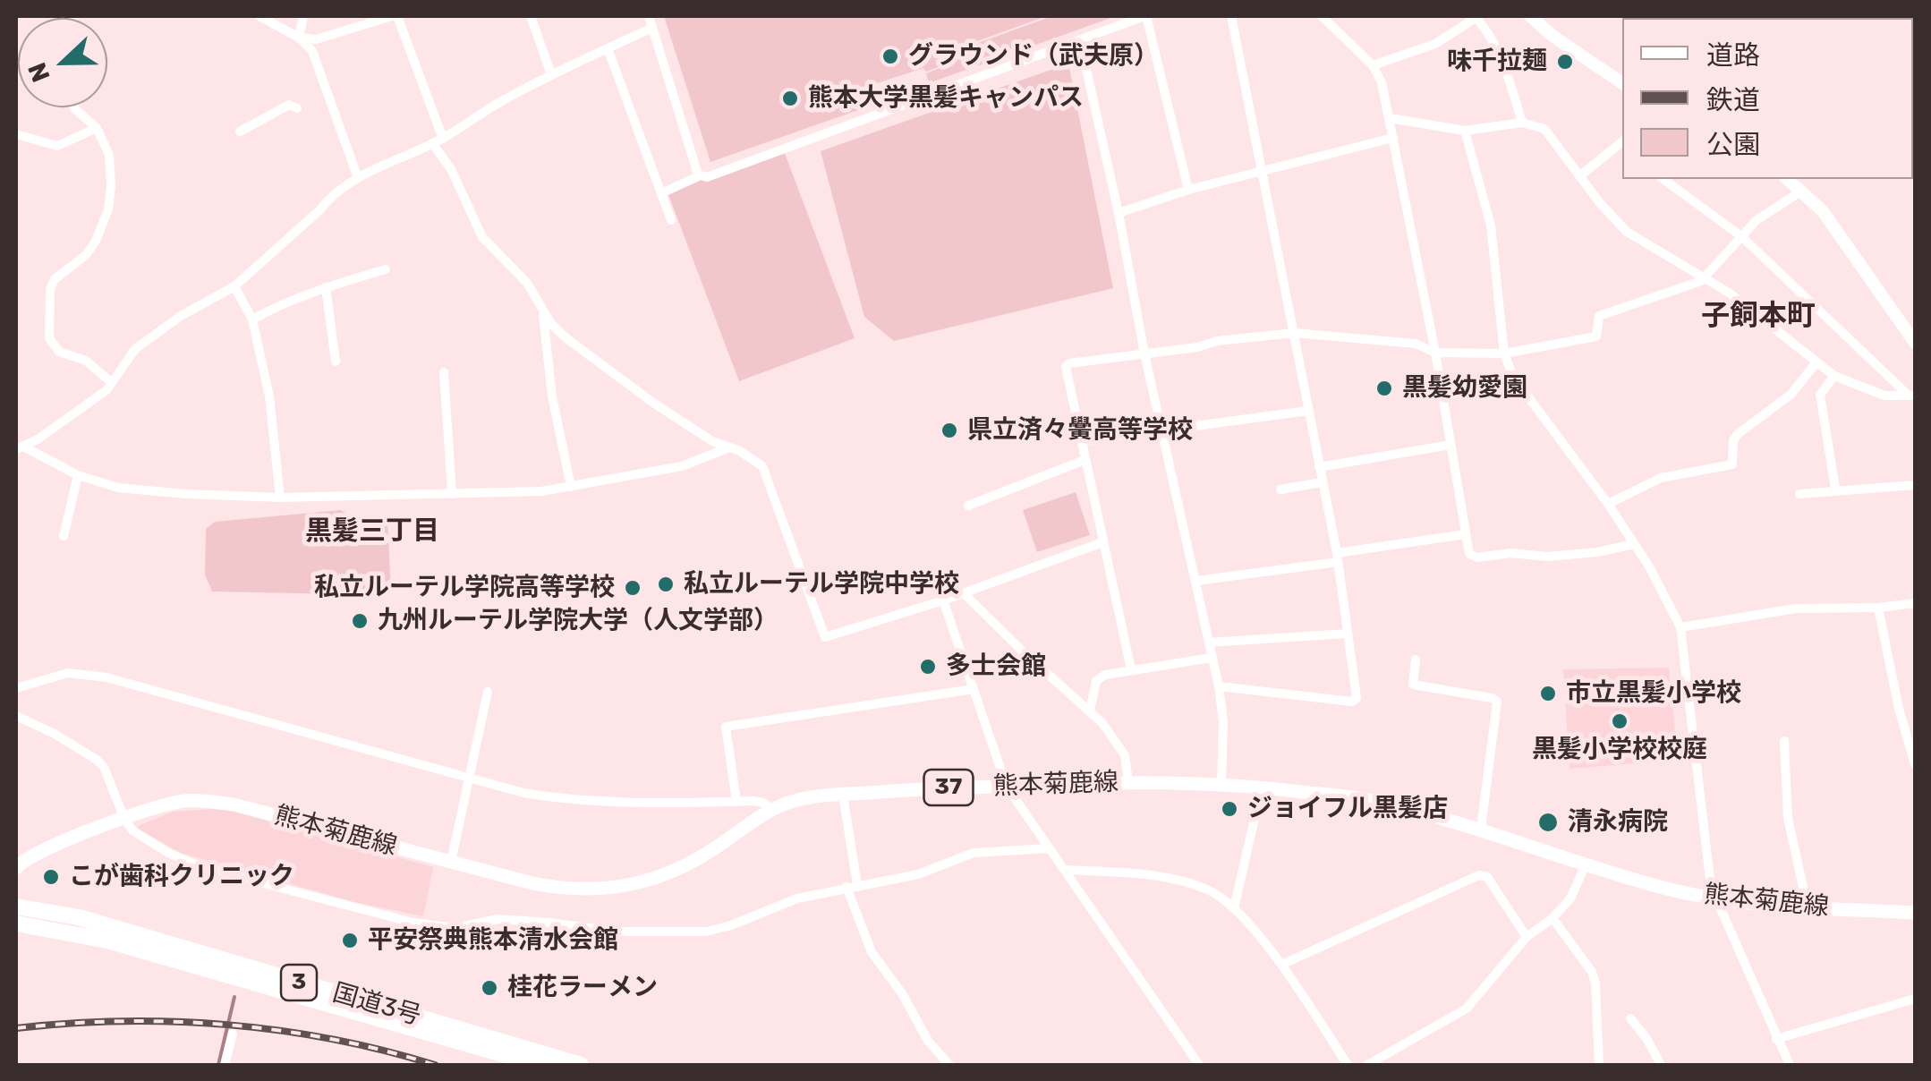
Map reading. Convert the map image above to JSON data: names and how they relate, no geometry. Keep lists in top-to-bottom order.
{
  "streets": {
    "highway": ["3", "国道3号"],
    "main road": ["熊本菊鹿線", "37"]
  },
  "districts": ["子飼本町", "黒髪三丁目"],
  "places": [
    "グラウンド（武夫原）",
    "味千拉麺",
    "熊本大学黒髪キャンパス",
    "黒髪幼愛園",
    "県立済々黌高等学校",
    "私立ルーテル学院中学校",
    "私立ルーテル学院高等学校",
    "九州ルーテル学院大学（人文学部）",
    "多士会館",
    "市立黒髪小学校",
    "黒髪小学校校庭",
    "ジョイフル黒髪店",
    "清永病院",
    "こが歯科クリニック",
    "平安祭典熊本清水会館",
    "桂花ラーメン"
  ],
  "legend": ["道路", "鉄道", "公園"],
  "north": "left"
}
